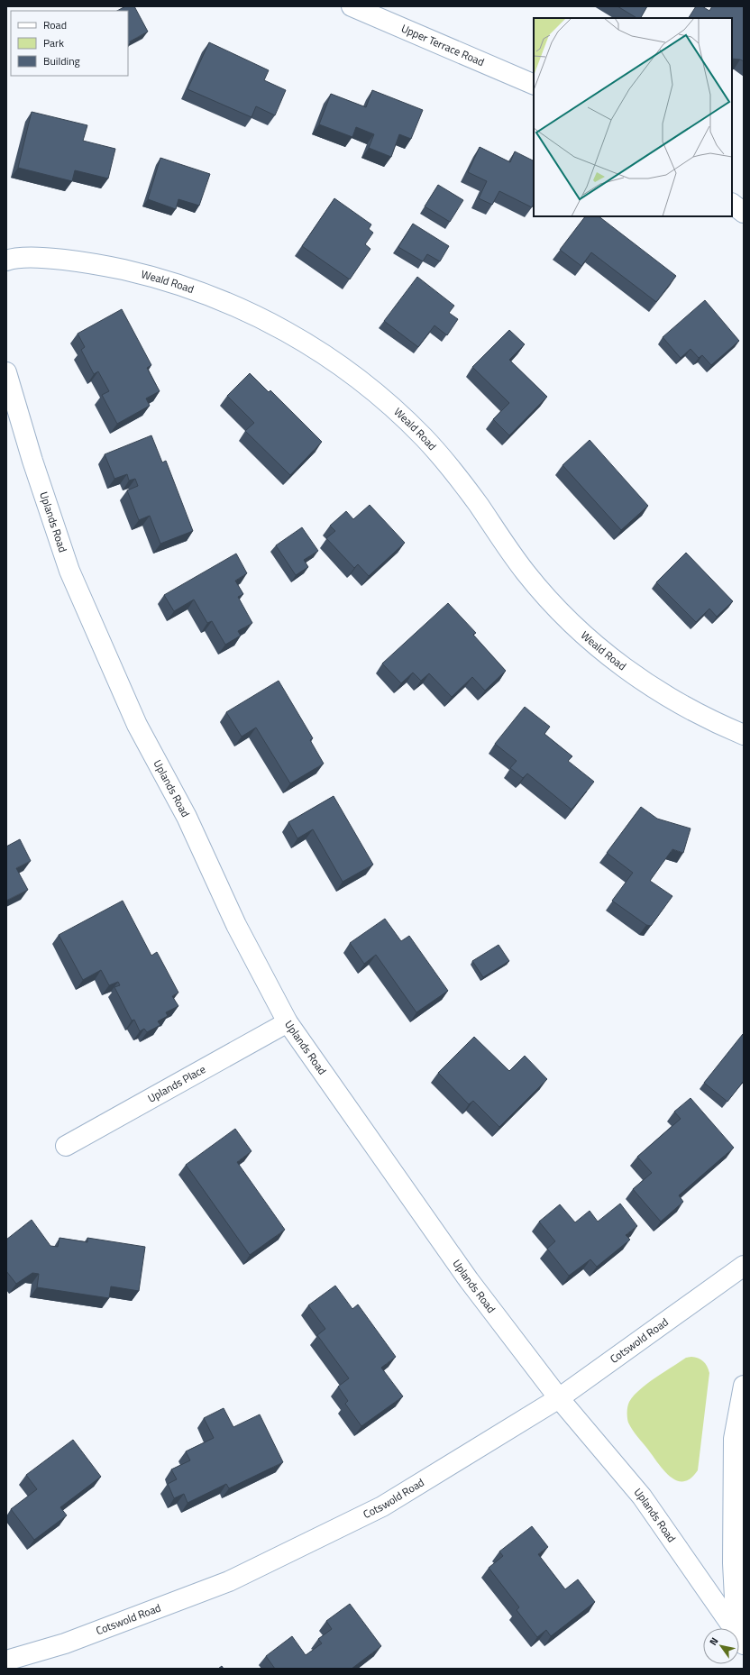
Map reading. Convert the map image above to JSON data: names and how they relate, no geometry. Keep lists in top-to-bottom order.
{
  "streets": {
    "street": [
      "Upper Terrace Road",
      "Weald Road",
      "Uplands Road",
      "Uplands Place",
      "Cotswold Road"
    ]
  },
  "crossings": [
    ["Uplands Road", "Uplands Place"],
    ["Uplands Road", "Cotswold Road"]
  ],
  "legend": ["Road", "Park", "Building"],
  "north": "top left"
}
